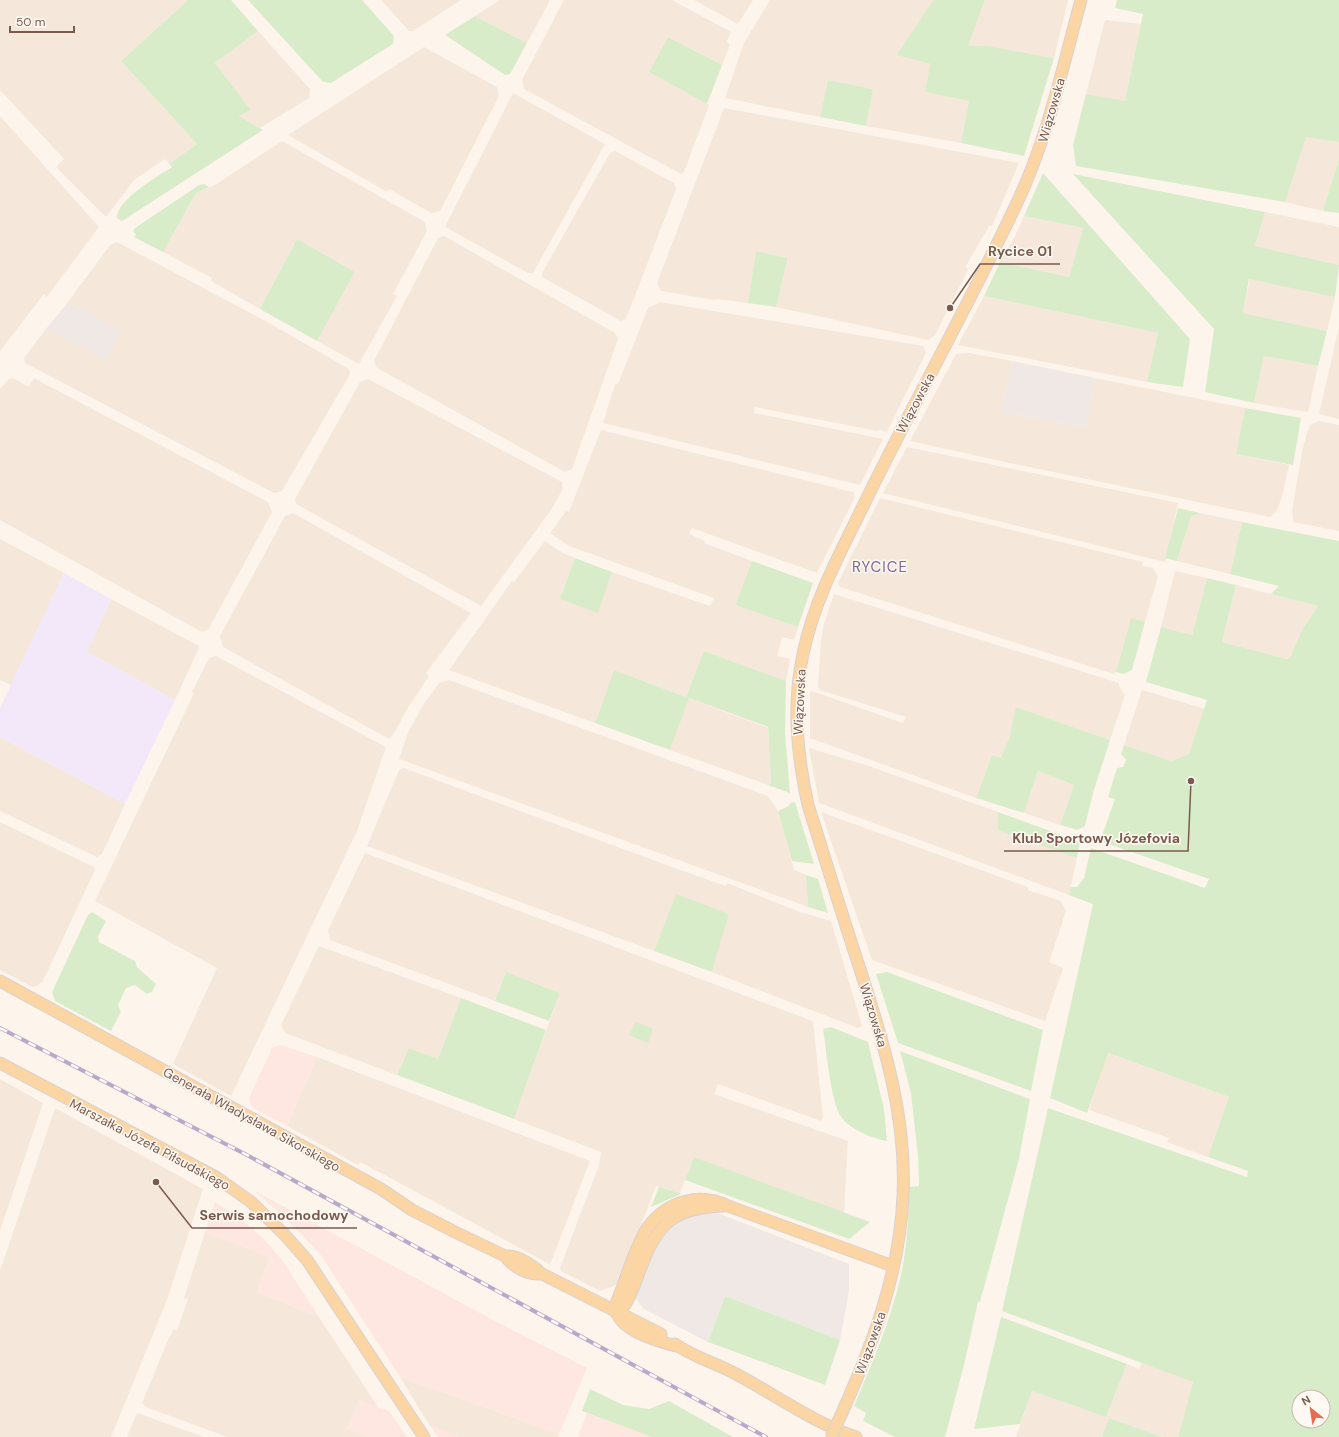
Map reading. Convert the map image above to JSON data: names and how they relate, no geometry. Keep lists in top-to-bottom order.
{
  "streets": {
    "main road": ["Wiązowska", "Generała Władysława Sikorskiego", "Marszałka Józefa Piłsudskiego"]
  },
  "crossings": [
    ["Wiązowska", "Generała Władysława Sikorskiego"]
  ],
  "districts": ["RYCICE"],
  "places": ["Rycice 01", "Klub Sportowy Józefovia", "Serwis samochodowy"],
  "scale_bar": "50 m",
  "north": "top left"
}
